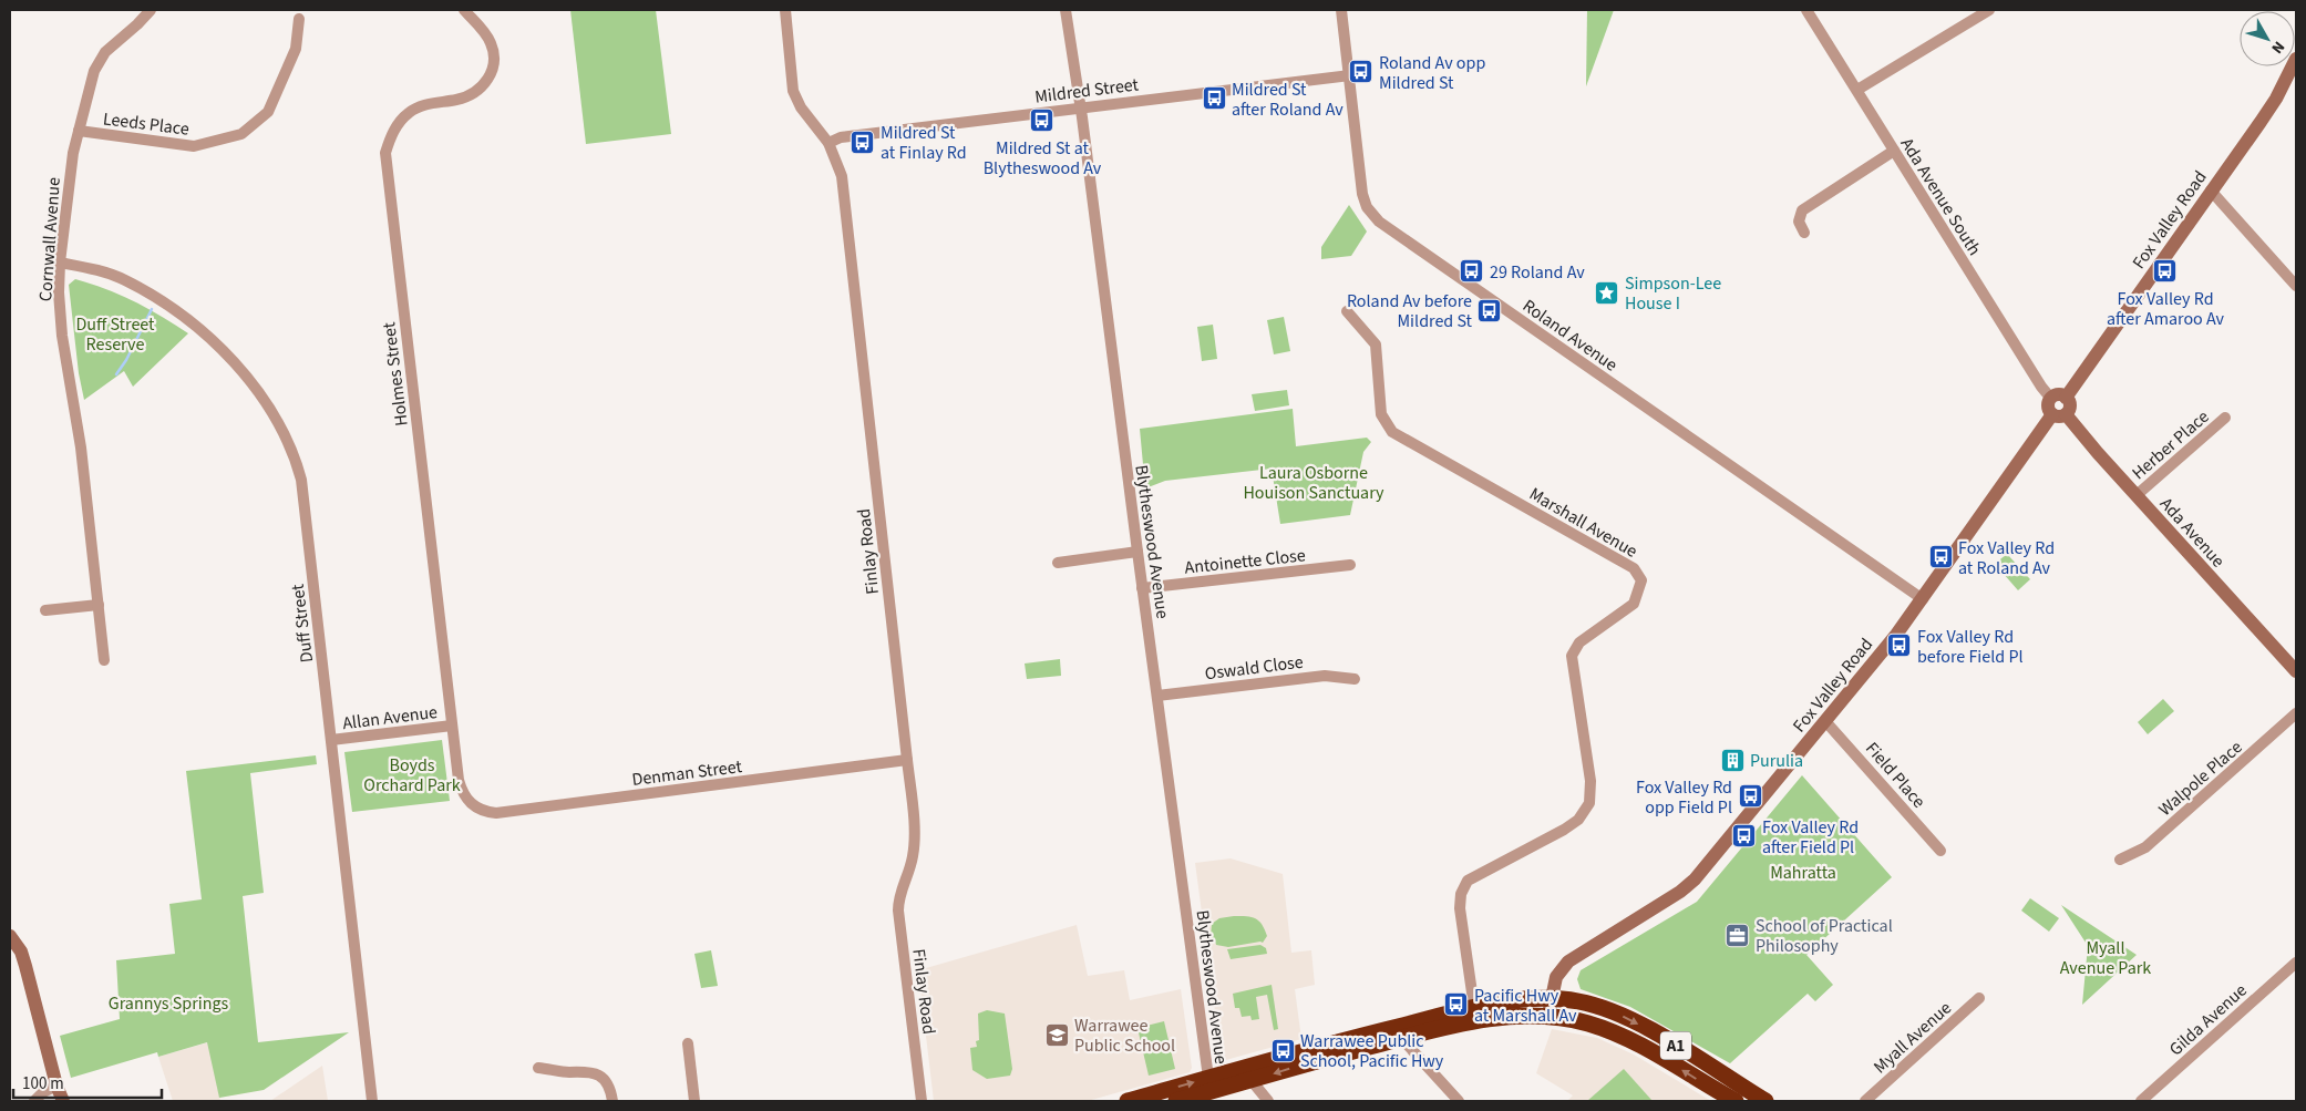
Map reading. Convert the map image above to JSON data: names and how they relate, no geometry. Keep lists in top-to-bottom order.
{
  "streets": {
    "highway": ["A1"],
    "main road": ["Fox Valley Road", "Ada Avenue"],
    "street": [
      "Mildred Street",
      "Leeds Place",
      "Ada Avenue South",
      "Cornwall Avenue",
      "Roland Avenue",
      "Holmes Street",
      "Herber Place",
      "Marshall Avenue",
      "Blytheswood Avenue",
      "Finlay Road",
      "Antoinette Close",
      "Duff Street",
      "Oswald Close",
      "Allan Avenue",
      "Denman Street",
      "Field Place",
      "Walpole Place",
      "Gilda Avenue",
      "Myall Avenue"
    ]
  },
  "crossings": [
    ["Mildred Street", "Roland Avenue"],
    ["Mildred Street", "Blytheswood Avenue"],
    ["Mildred Street", "Finlay Road"],
    ["Leeds Place", "Cornwall Avenue"],
    ["Ada Avenue South", "Fox Valley Road"],
    ["Fox Valley Road", "Roland Avenue"],
    ["Fox Valley Road", "Ada Avenue"],
    ["Fox Valley Road", "Field Place"],
    ["Fox Valley Road", "A1"],
    ["Cornwall Avenue", "Duff Street"],
    ["Holmes Street", "Allan Avenue"],
    ["Holmes Street", "Denman Street"],
    ["Herber Place", "Ada Avenue"],
    ["Marshall Avenue", "A1"],
    ["Blytheswood Avenue", "Antoinette Close"],
    ["Blytheswood Avenue", "Oswald Close"],
    ["Blytheswood Avenue", "A1"],
    ["Finlay Road", "Denman Street"],
    ["Duff Street", "Allan Avenue"]
  ],
  "parks": [
    "Duff Street Reserve",
    "Laura Osborne Houison Sanctuary",
    "Boyds Orchard Park",
    "Mahratta",
    "Myall Avenue Park",
    "Grannys Springs"
  ],
  "places": {
    "bus stop": [
      "Roland Av opp Mildred St",
      "Mildred St after Roland Av",
      "Mildred St at Blytheswood Av",
      "Mildred St at Finlay Rd",
      "29 Roland Av",
      "Fox Valley Rd after Amaroo Av",
      "Roland Av before Mildred St",
      "Fox Valley Rd at Roland Av",
      "Fox Valley Rd before Field Pl",
      "Fox Valley Rd opp Field Pl",
      "Fox Valley Rd after Field Pl",
      "Pacific Hwy at Marshall Av",
      "Warrawee Public School, Pacific Hwy"
    ],
    "place": ["Simpson-Lee House I"],
    "building": ["Purulia"],
    "office": ["School of Practical Philosophy"],
    "school or university": ["Warrawee Public School"]
  },
  "scale_bar": "100 m",
  "north": "bottom right"
}
